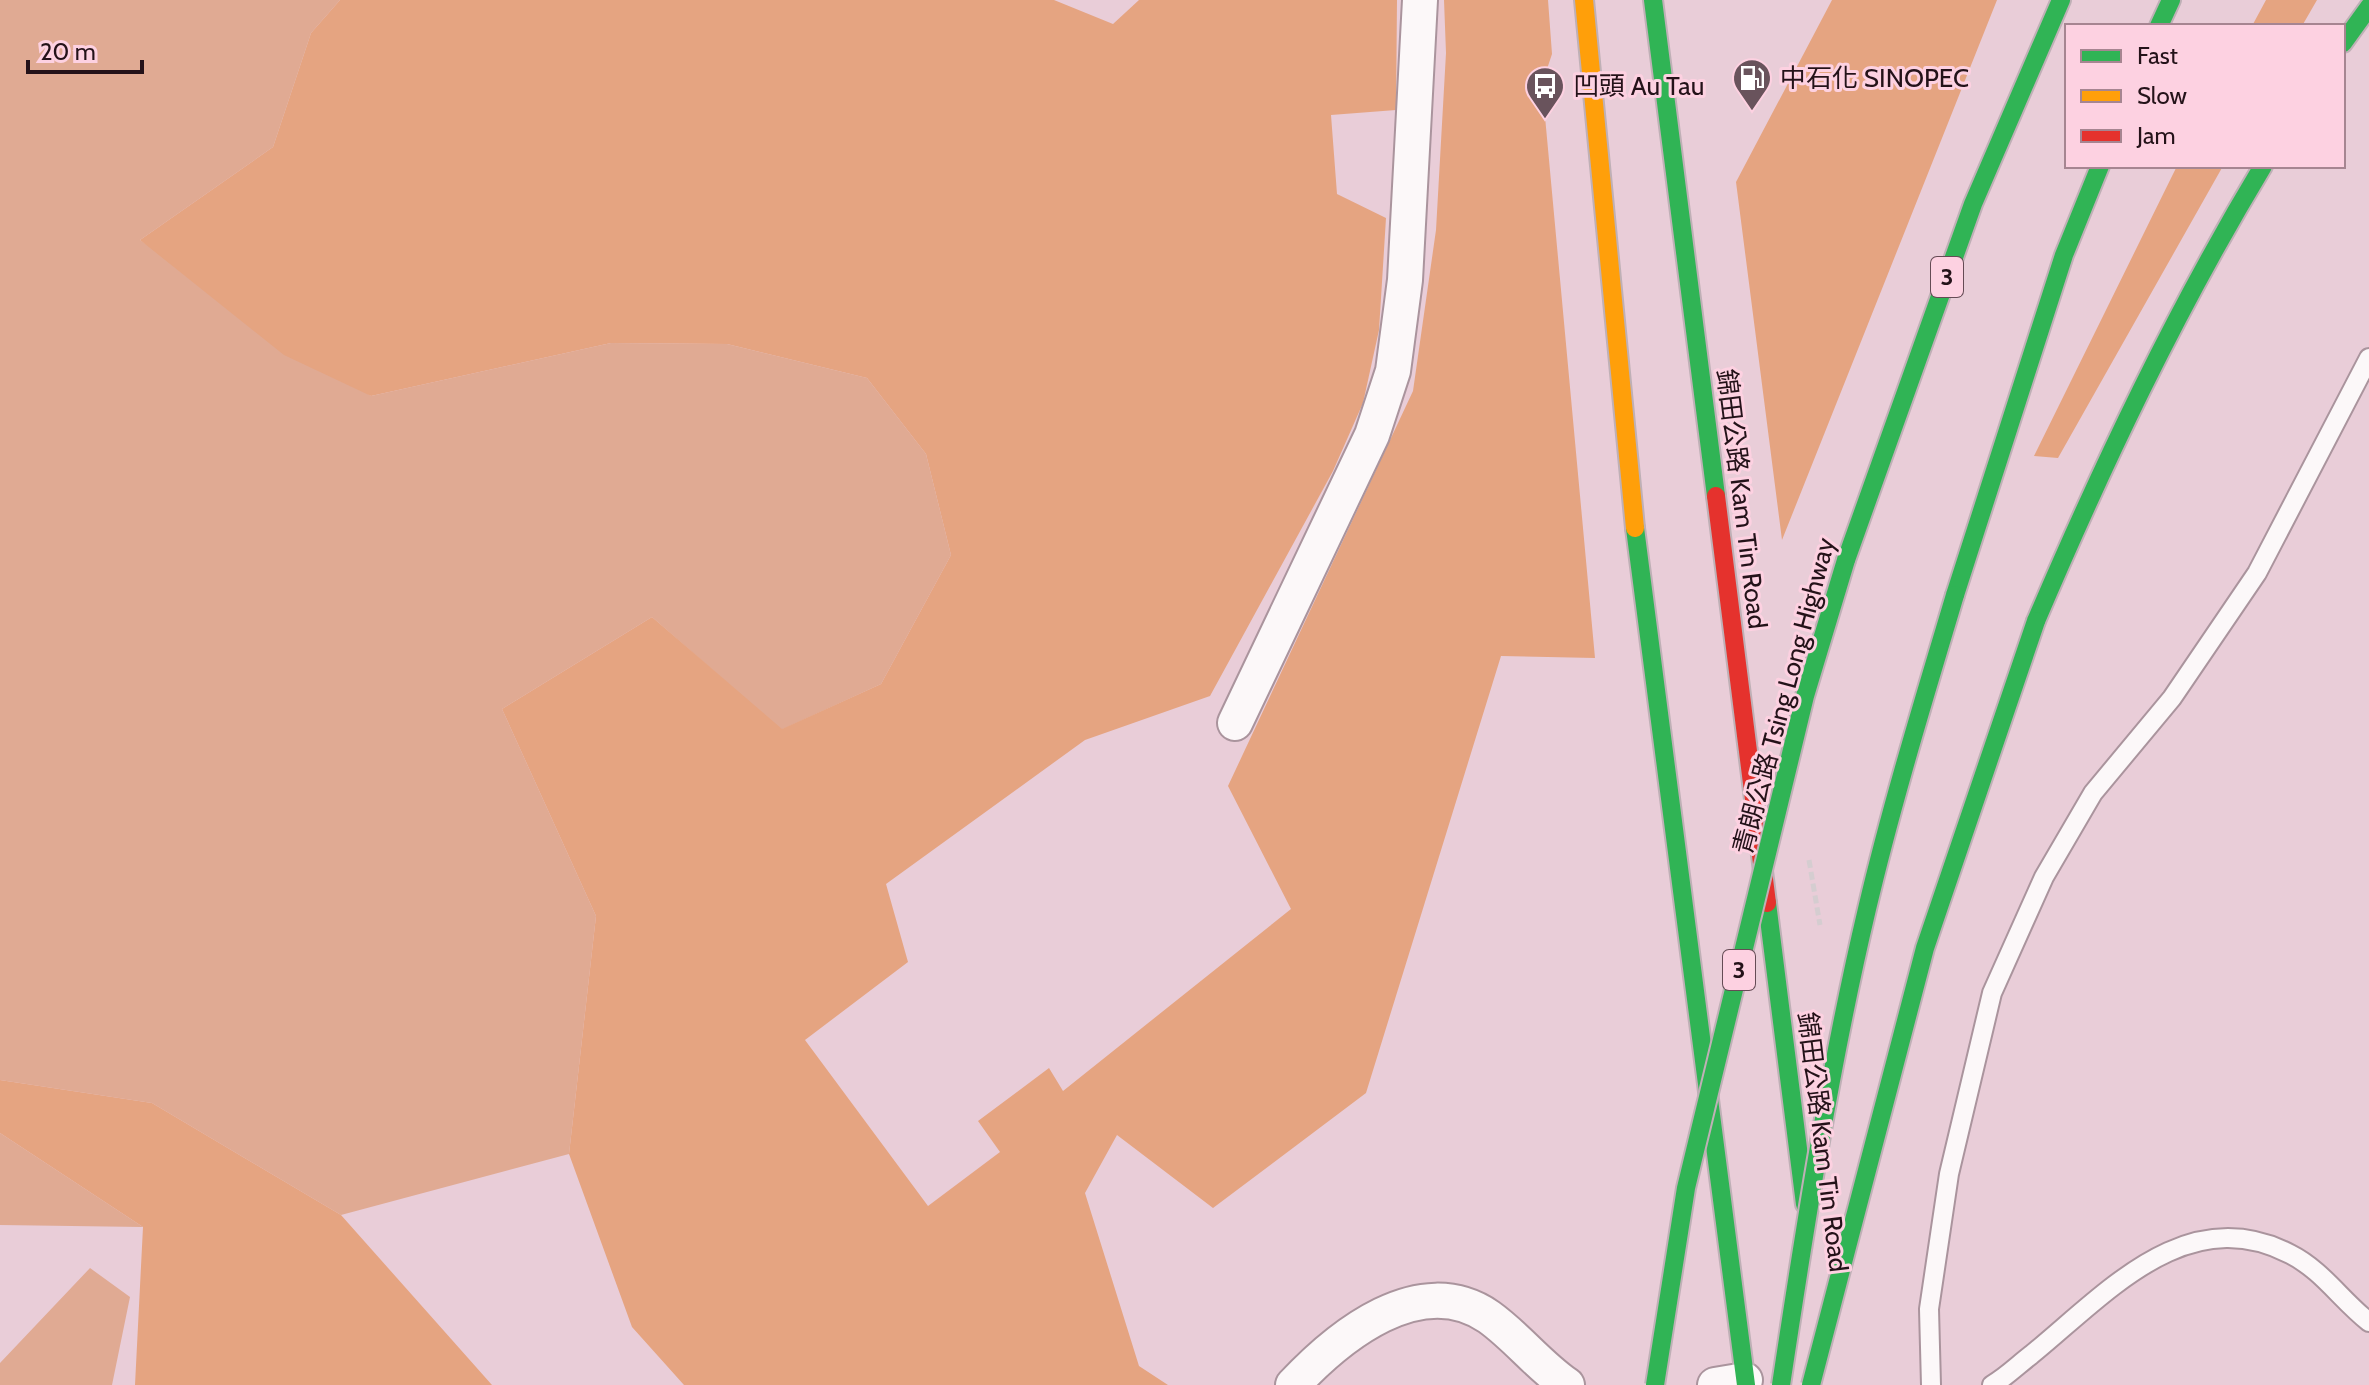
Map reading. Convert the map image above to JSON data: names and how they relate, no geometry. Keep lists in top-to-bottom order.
{
  "streets": {
    "main road": ["3", "錦田公路 Kam Tin Road", "青朗公路 Tsing Long Highway"]
  },
  "places": {
    "fuel station": ["中石化 SINOPEC"],
    "bus stop": ["凹頭 Au Tau"]
  },
  "legend": ["Fast", "Slow", "Jam"],
  "scale_bar": "20 m"
}
